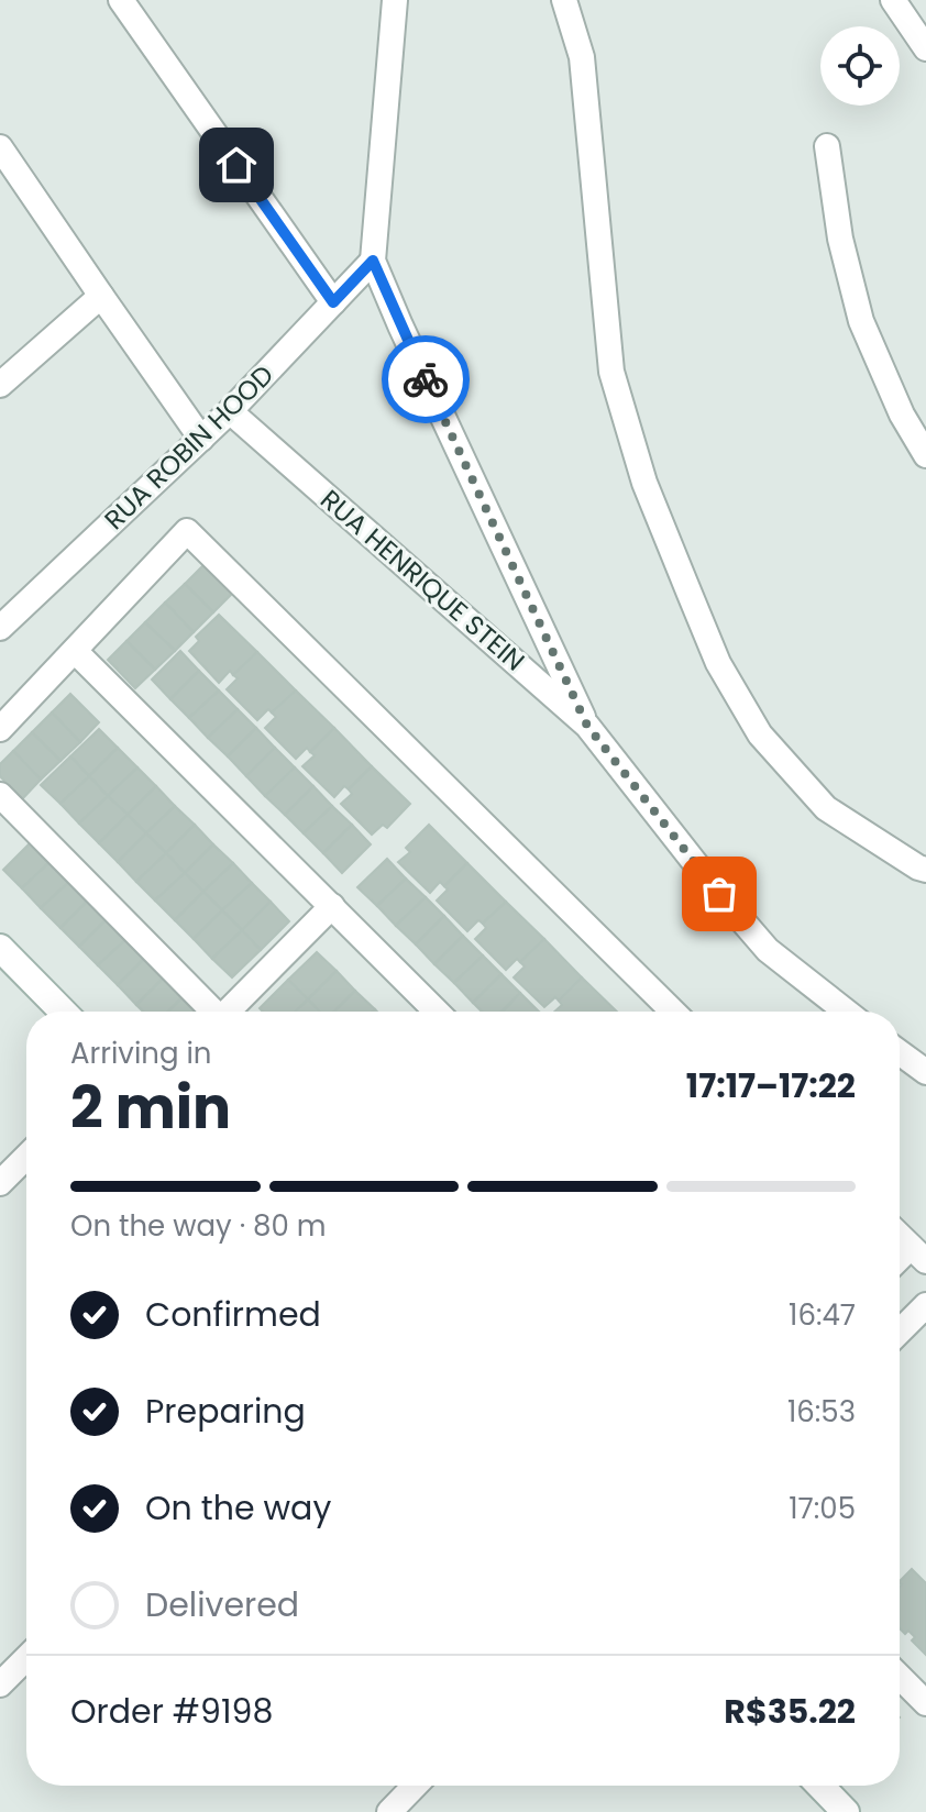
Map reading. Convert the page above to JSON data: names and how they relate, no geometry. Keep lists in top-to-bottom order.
{
  "streets": {
    "street": ["RUA ROBIN HOOD", "RUA HENRIQUE STEIN"]
  },
  "crossings": [
    ["RUA ROBIN HOOD", "RUA HENRIQUE STEIN"]
  ],
  "page": {
    "heading": ["2 min", "Arriving in", "17:17–17:22"],
    "panel": ["Order #9198", "R$35.22"],
    "bar": "On the way · 80 m",
    "list": [
      ["Confirmed", "16:47"],
      ["Preparing", "16:53"],
      ["On the way", "17:05"],
      "Delivered"
    ]
  }
}
